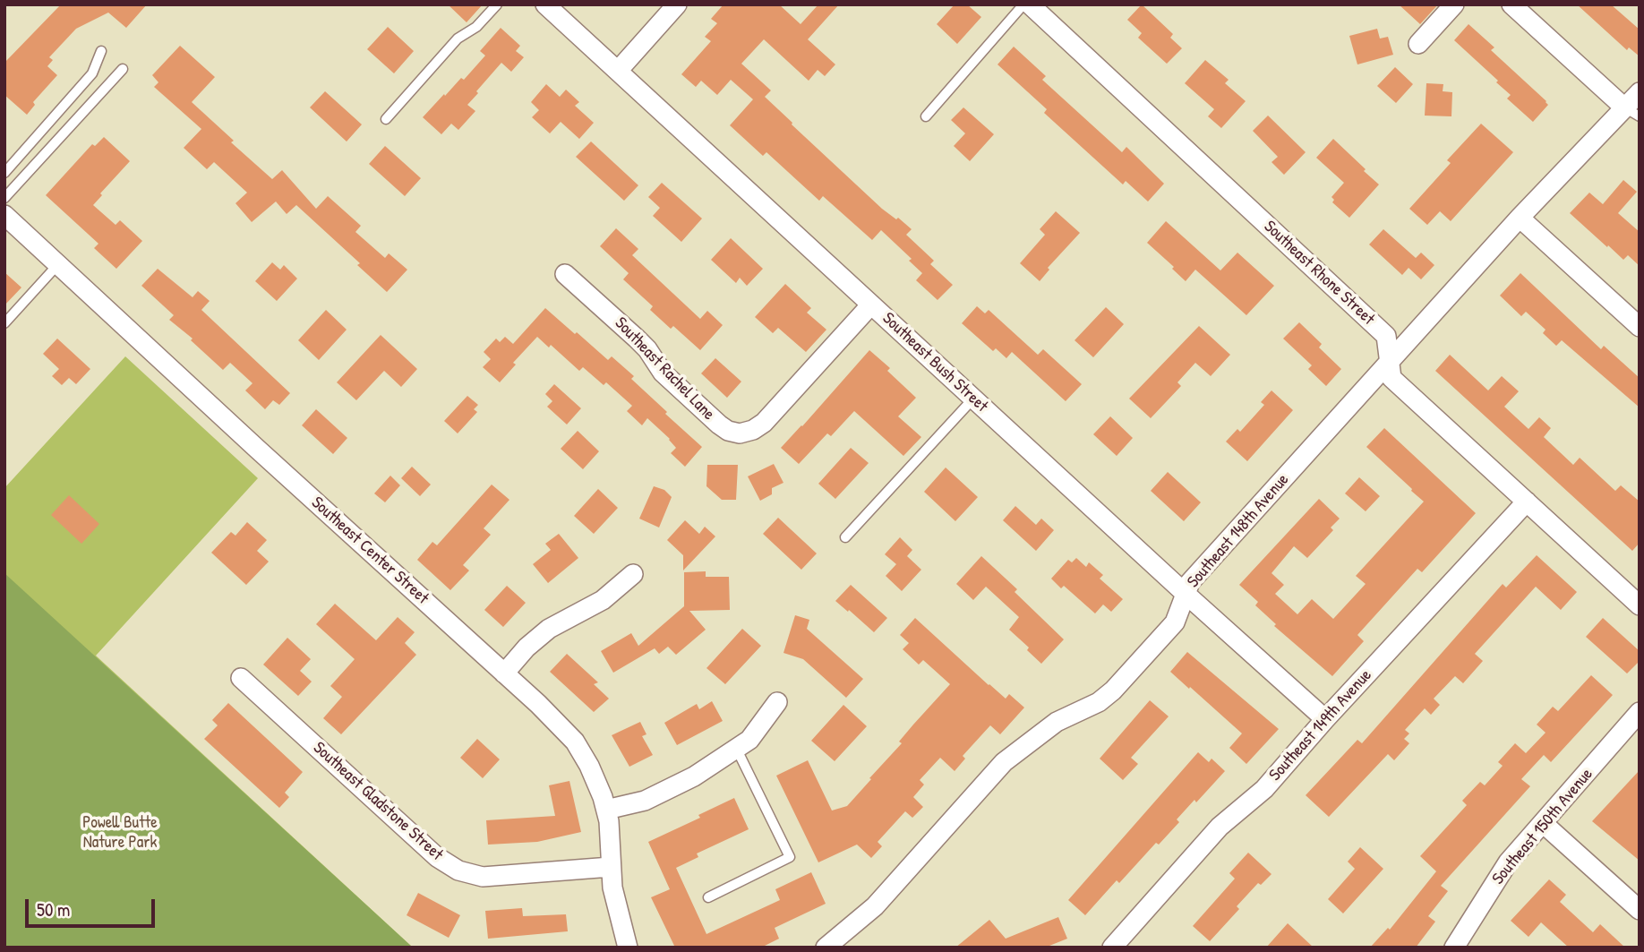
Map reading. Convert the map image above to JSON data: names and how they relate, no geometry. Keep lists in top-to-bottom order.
{
  "streets": {
    "street": [
      "Southeast Rhone Street",
      "Southeast Bush Street",
      "Southeast Rachel Lane",
      "Southeast 148th Avenue",
      "Southeast Center Street",
      "Southeast 149th Avenue",
      "Southeast Gladstone Street",
      "Southeast 150th Avenue"
    ]
  },
  "crossings": [
    ["Southeast Rhone Street", "Southeast 148th Avenue"],
    ["Southeast Rhone Street", "Southeast 149th Avenue"],
    ["Southeast Bush Street", "Southeast Rachel Lane"],
    ["Southeast Bush Street", "Southeast 148th Avenue"],
    ["Southeast Bush Street", "Southeast 149th Avenue"],
    ["Southeast Center Street", "Southeast Gladstone Street"]
  ],
  "parks": ["Powell Butte Nature Park"],
  "scale_bar": "50 m"
}
